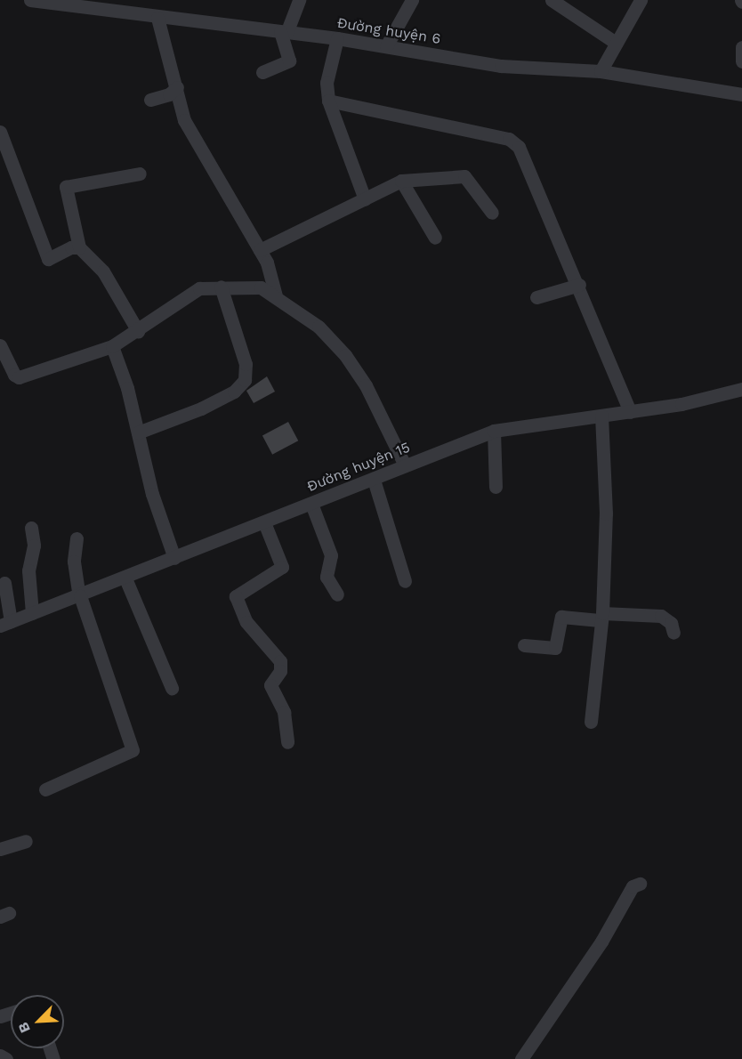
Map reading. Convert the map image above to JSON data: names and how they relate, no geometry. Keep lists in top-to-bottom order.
{
  "streets": {
    "street": ["Đường huyện 6", "Đường huyện 15"]
  },
  "north": "bottom left"
}
